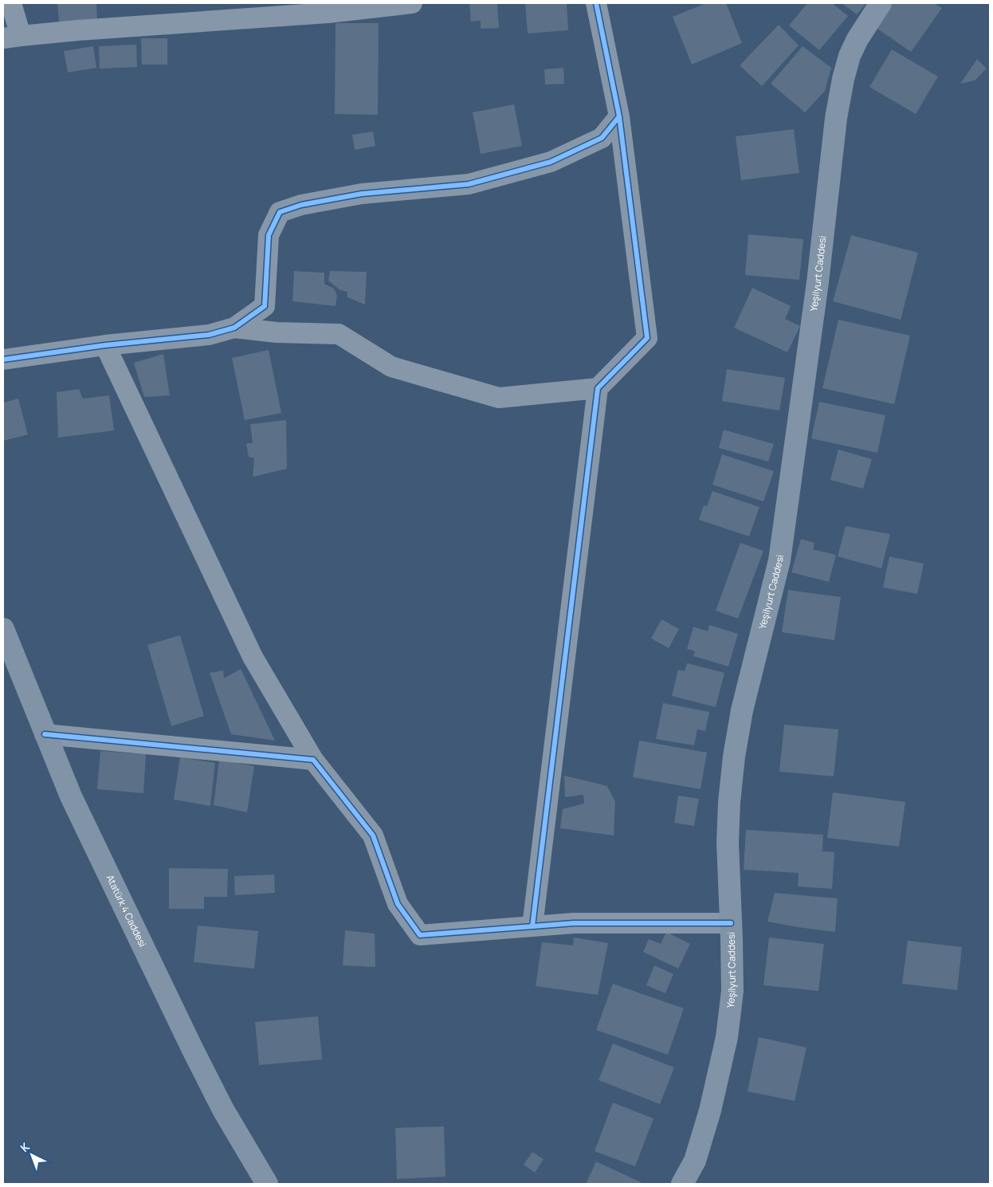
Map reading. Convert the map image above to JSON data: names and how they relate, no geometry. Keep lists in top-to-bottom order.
{
  "streets": {
    "main road": ["Yeşilyurt Caddesi", "Atatürk 4 Caddesi"]
  },
  "north": "top left"
}
